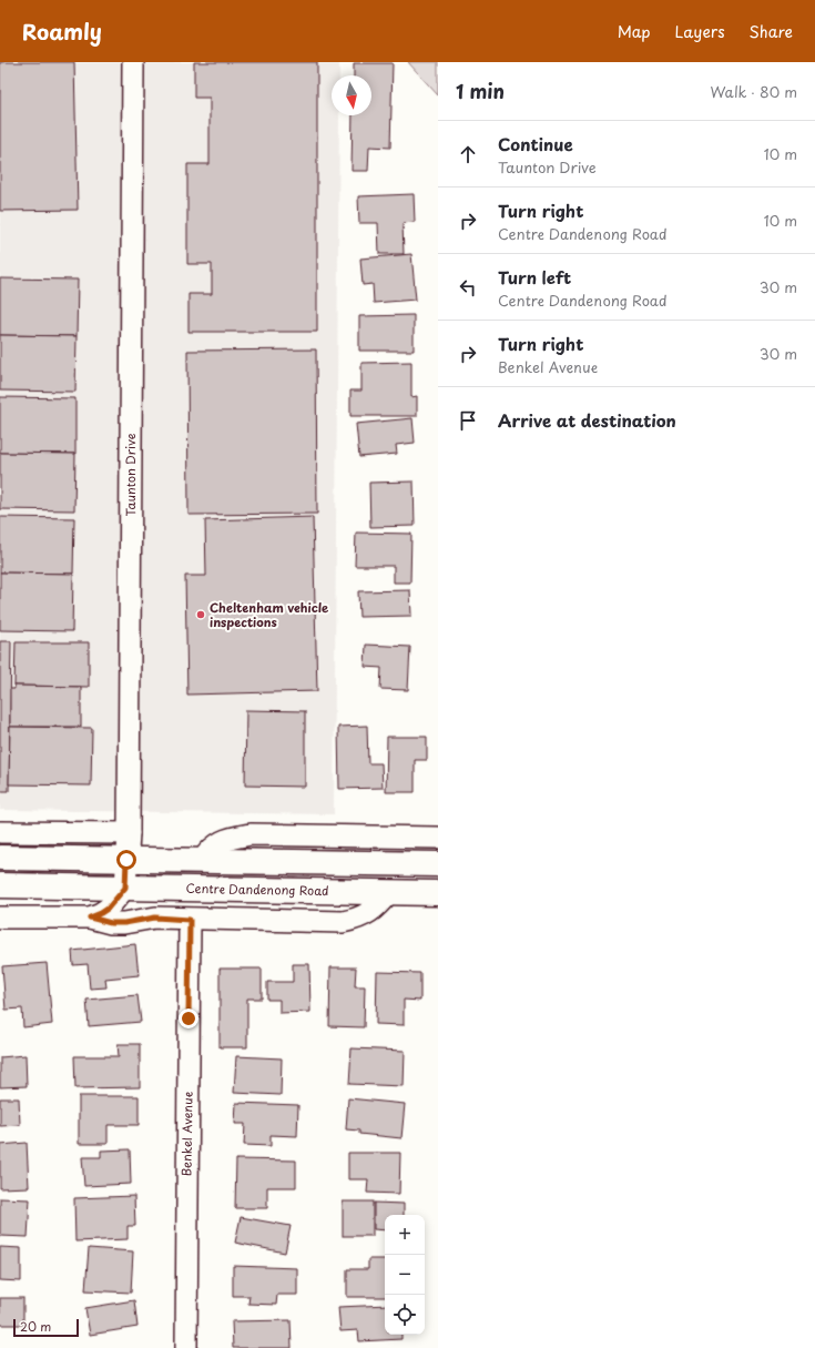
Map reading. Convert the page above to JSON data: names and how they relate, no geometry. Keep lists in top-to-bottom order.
{
  "streets": {
    "main road": ["Centre Dandenong Road"],
    "street": ["Taunton Drive", "Benkel Avenue"]
  },
  "crossings": [
    ["Taunton Drive", "Centre Dandenong Road"]
  ],
  "places": ["Cheltenham vehicle inspections"],
  "scale_bar": "20 m",
  "north": "bottom",
  "page": {
    "header": "Roamly",
    "nav": ["Map", "Layers", "Share"],
    "heading": ["1 min", "Walk · 80 m"],
    "list": [
      ["Continue", "Taunton Drive", "10 m"],
      ["Turn right", "Centre Dandenong Road", "10 m"],
      ["Turn left", "Centre Dandenong Road", "30 m"],
      ["Turn right", "Benkel Avenue", "30 m"],
      "Arrive at destination"
    ],
    "map_buttons": ["+", "−"],
    "scale": "20 m"
  }
}
